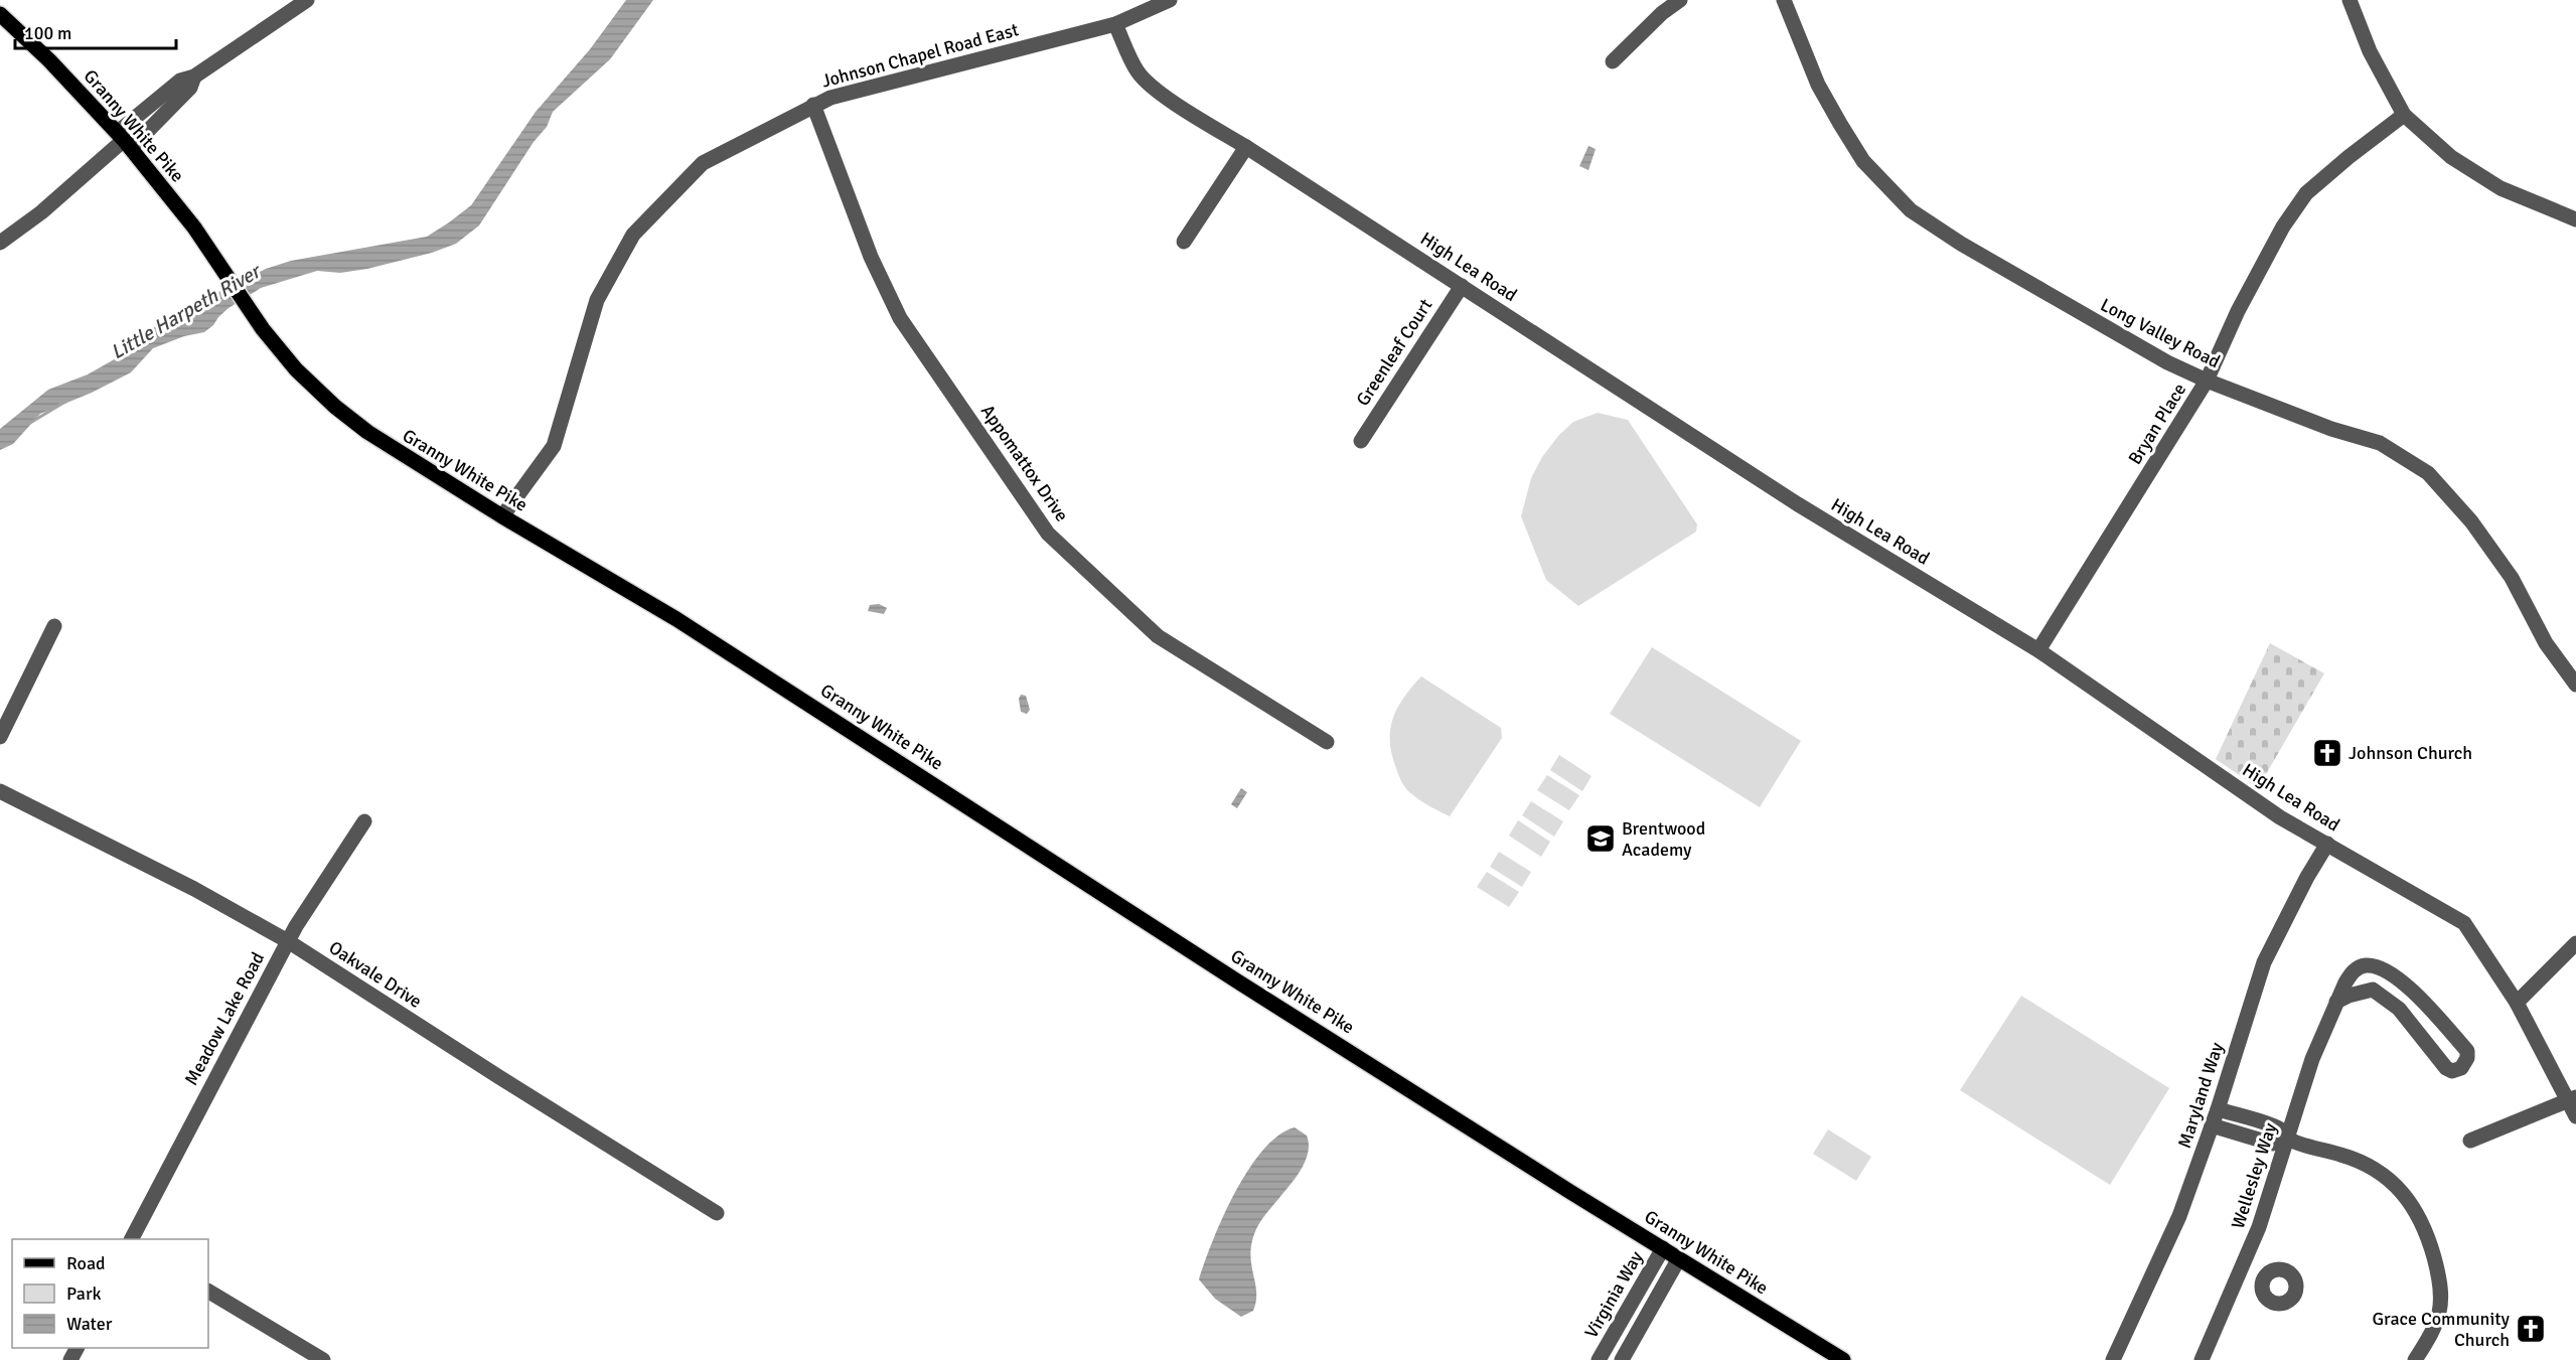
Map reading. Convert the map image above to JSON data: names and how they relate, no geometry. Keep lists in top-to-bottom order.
{
  "streets": {
    "main road": ["Granny White Pike"],
    "street": [
      "Johnson Chapel Road East",
      "High Lea Road",
      "Long Valley Road",
      "Greenleaf Court",
      "Bryan Place",
      "Appomattox Drive",
      "Oakvale Drive",
      "Meadow Lake Road",
      "Maryland Way",
      "Wellesley Way",
      "Virginia Way"
    ]
  },
  "crossings": [
    ["Johnson Chapel Road East", "Granny White Pike"],
    ["Johnson Chapel Road East", "High Lea Road"],
    ["Johnson Chapel Road East", "Appomattox Drive"],
    ["Granny White Pike", "Virginia Way"],
    ["High Lea Road", "Greenleaf Court"],
    ["High Lea Road", "Bryan Place"],
    ["High Lea Road", "Maryland Way"],
    ["Long Valley Road", "Bryan Place"],
    ["Oakvale Drive", "Meadow Lake Road"]
  ],
  "water": ["Little Harpeth River"],
  "places": {
    "church": ["Johnson Church", "Grace Community Church"],
    "school or university": ["Brentwood Academy"]
  },
  "legend": ["Road", "Park", "Water"],
  "scale_bar": "100 m"
}
